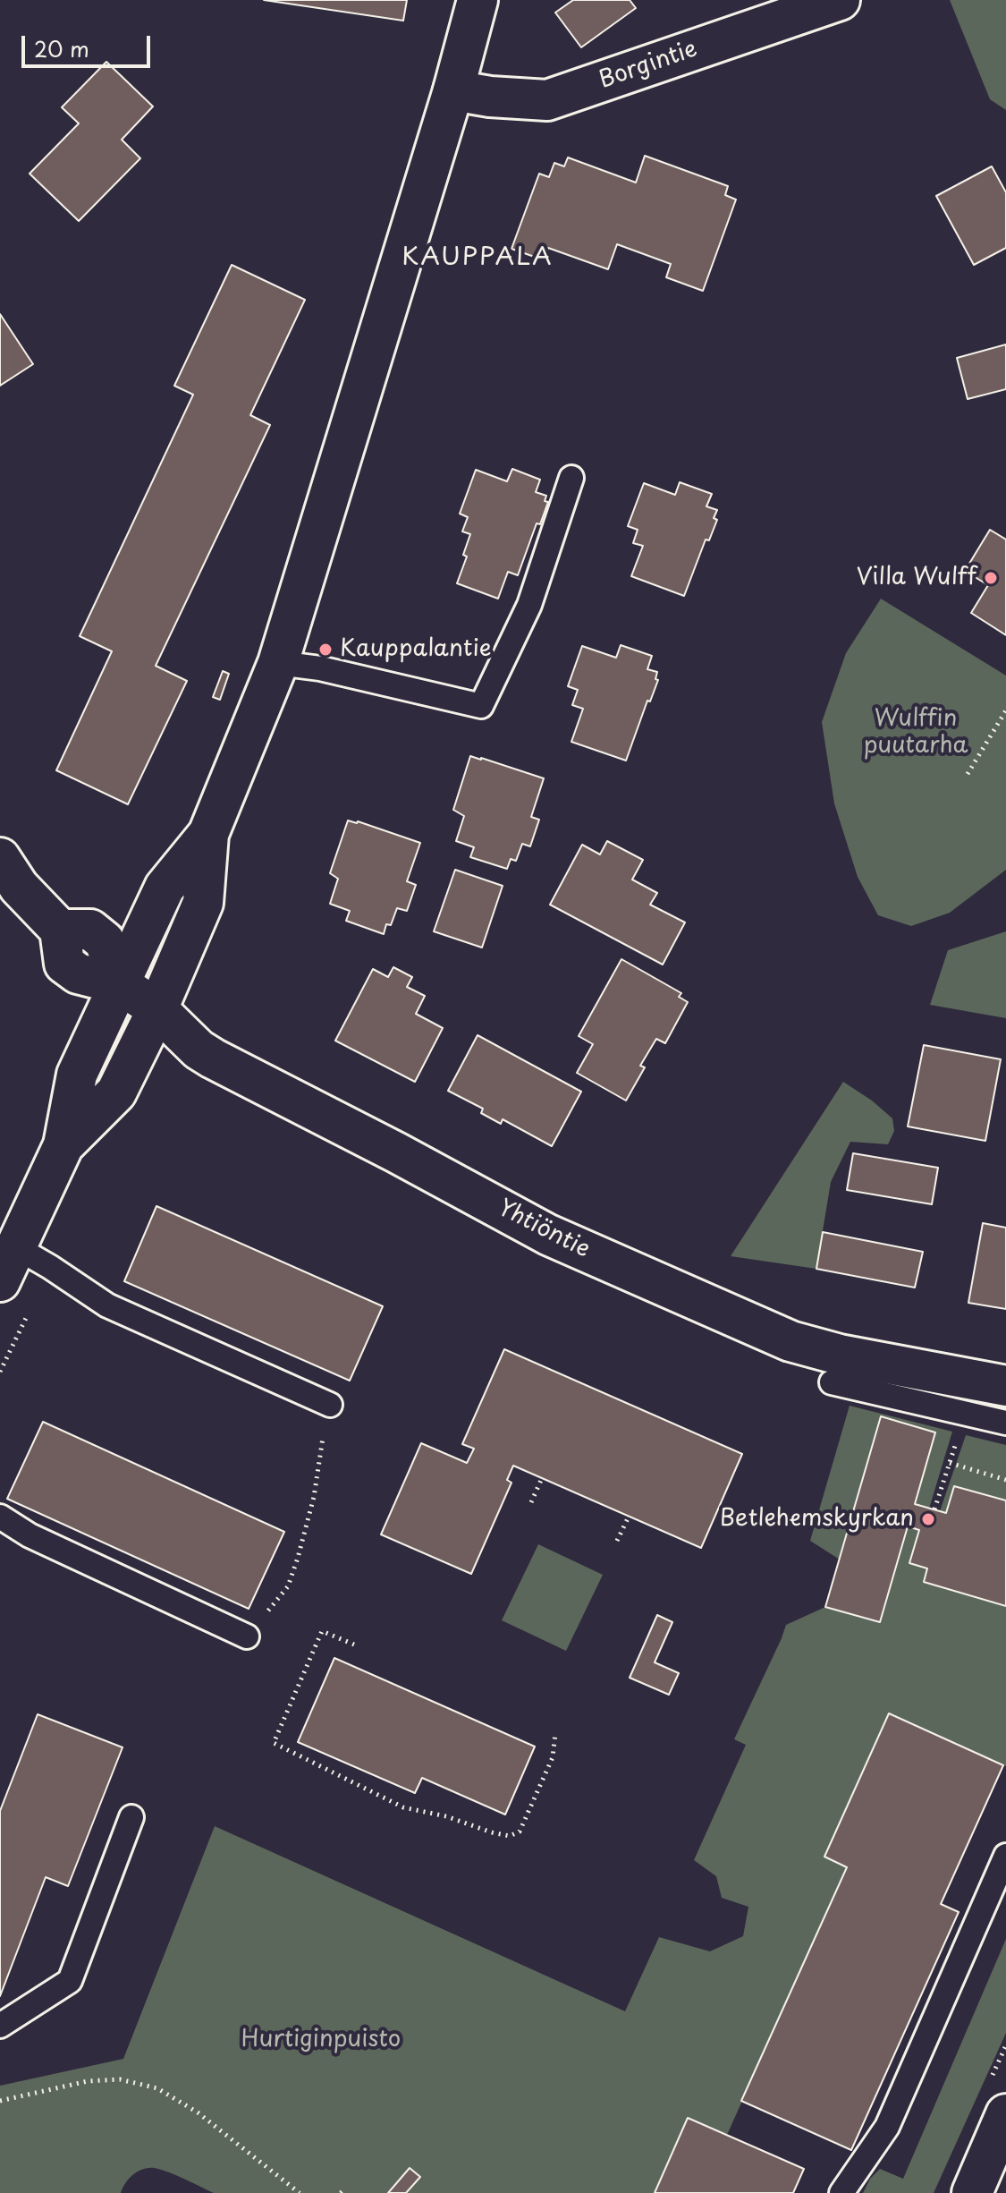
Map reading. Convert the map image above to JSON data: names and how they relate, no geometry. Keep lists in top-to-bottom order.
{
  "streets": {
    "street": ["Borgintie", "Yhtiöntie"]
  },
  "districts": ["KAUPPALA"],
  "parks": ["Wulffin puutarha", "Hurtiginpuisto"],
  "places": ["Villa Wulff", "Kauppalantie", "Betlehemskyrkan"],
  "scale_bar": "20 m"
}
